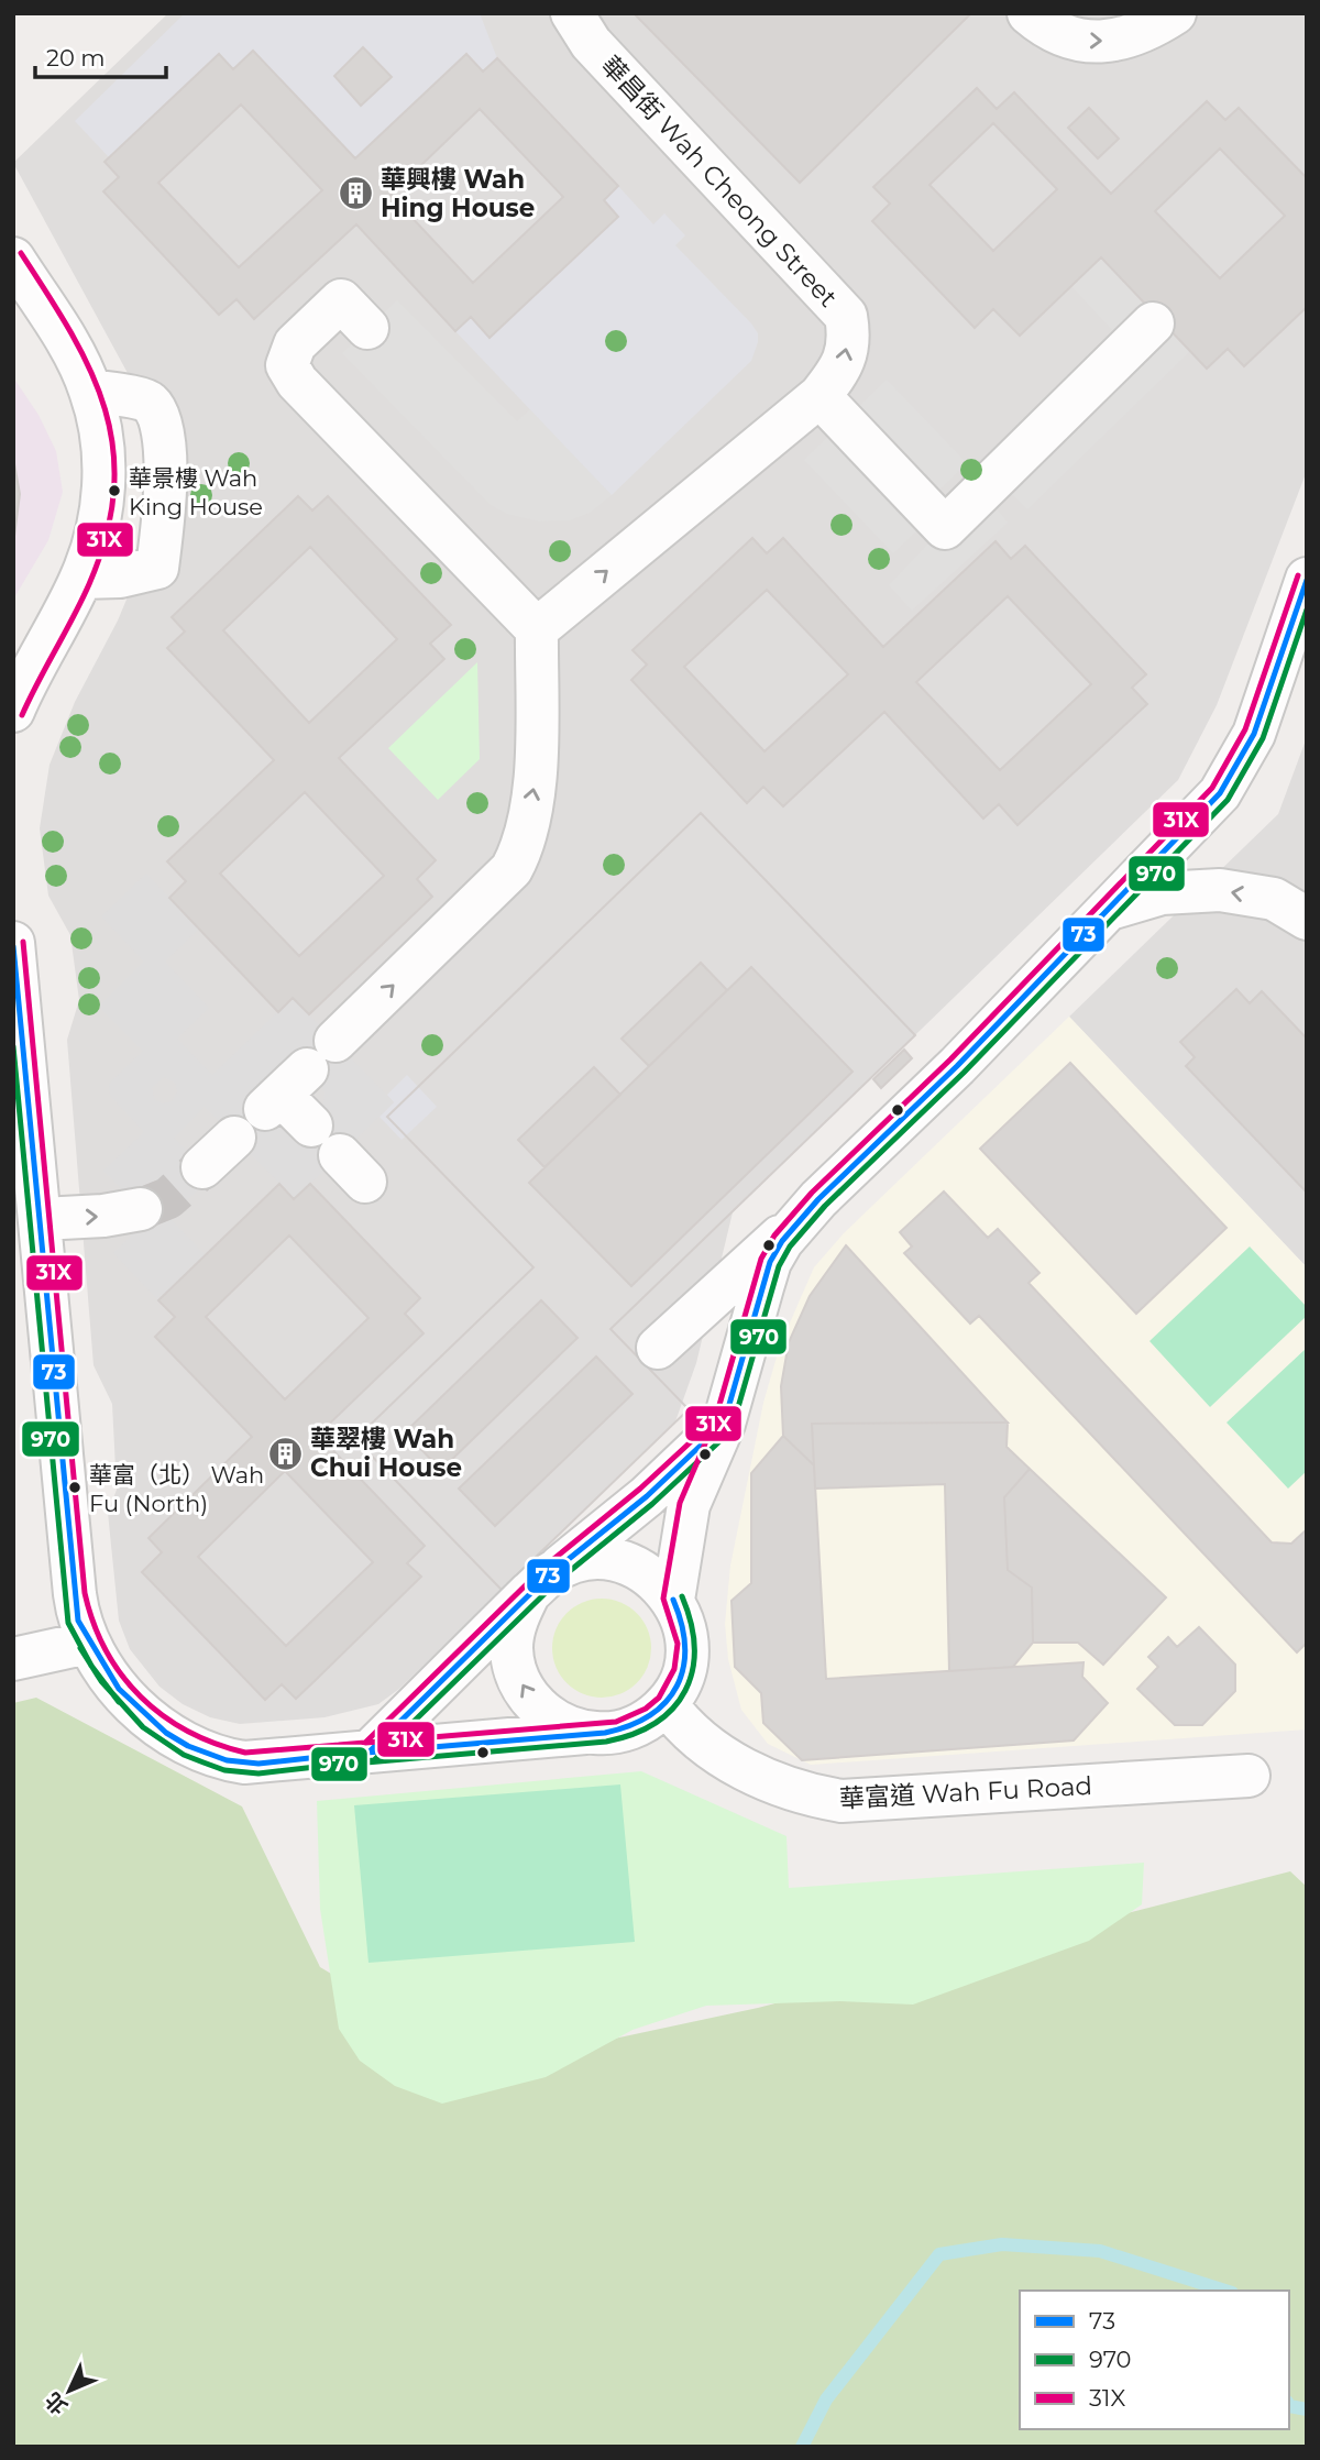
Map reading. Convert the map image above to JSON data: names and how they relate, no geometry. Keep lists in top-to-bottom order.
{
  "streets": {
    "street": ["華昌街 Wah Cheong Street", "華富道 Wah Fu Road"]
  },
  "places": {
    "building": ["華興樓 Wah Hing House", "華翠樓 Wah Chui House"],
    "other": ["華景樓 Wah King House", "華富（北） Wah Fu (North)"]
  },
  "lines": ["transit line 31X", "transit line 73", "transit line 970"],
  "legend": ["73", "970", "31X"],
  "scale_bar": "20 m",
  "north": "bottom left"
}
